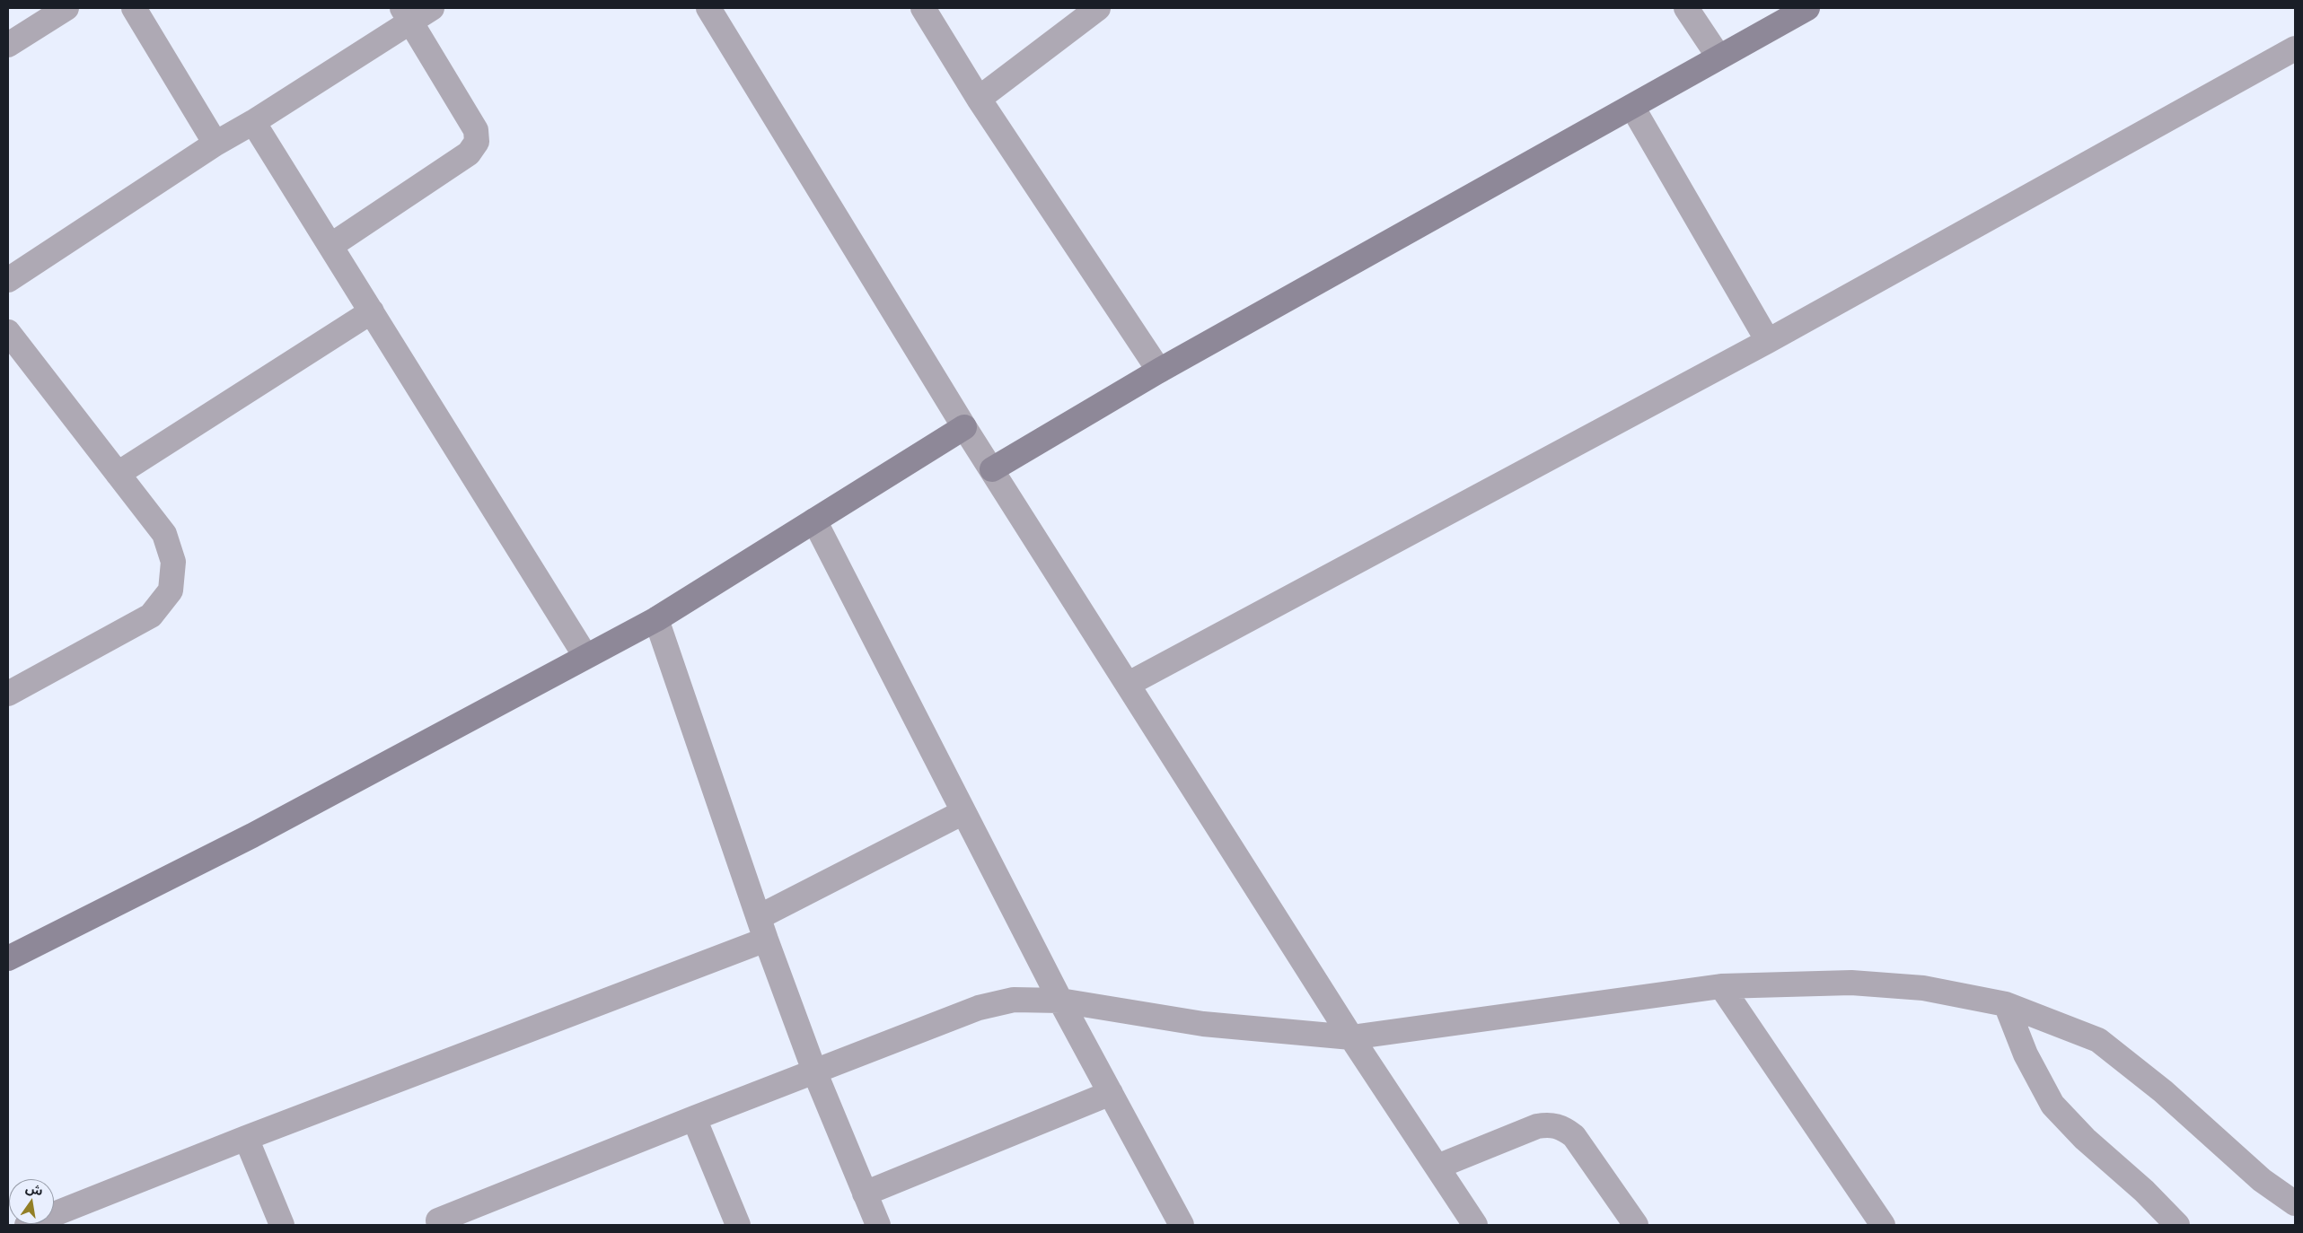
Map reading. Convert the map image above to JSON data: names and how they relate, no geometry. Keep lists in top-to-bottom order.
{
  "north": "top"
}
